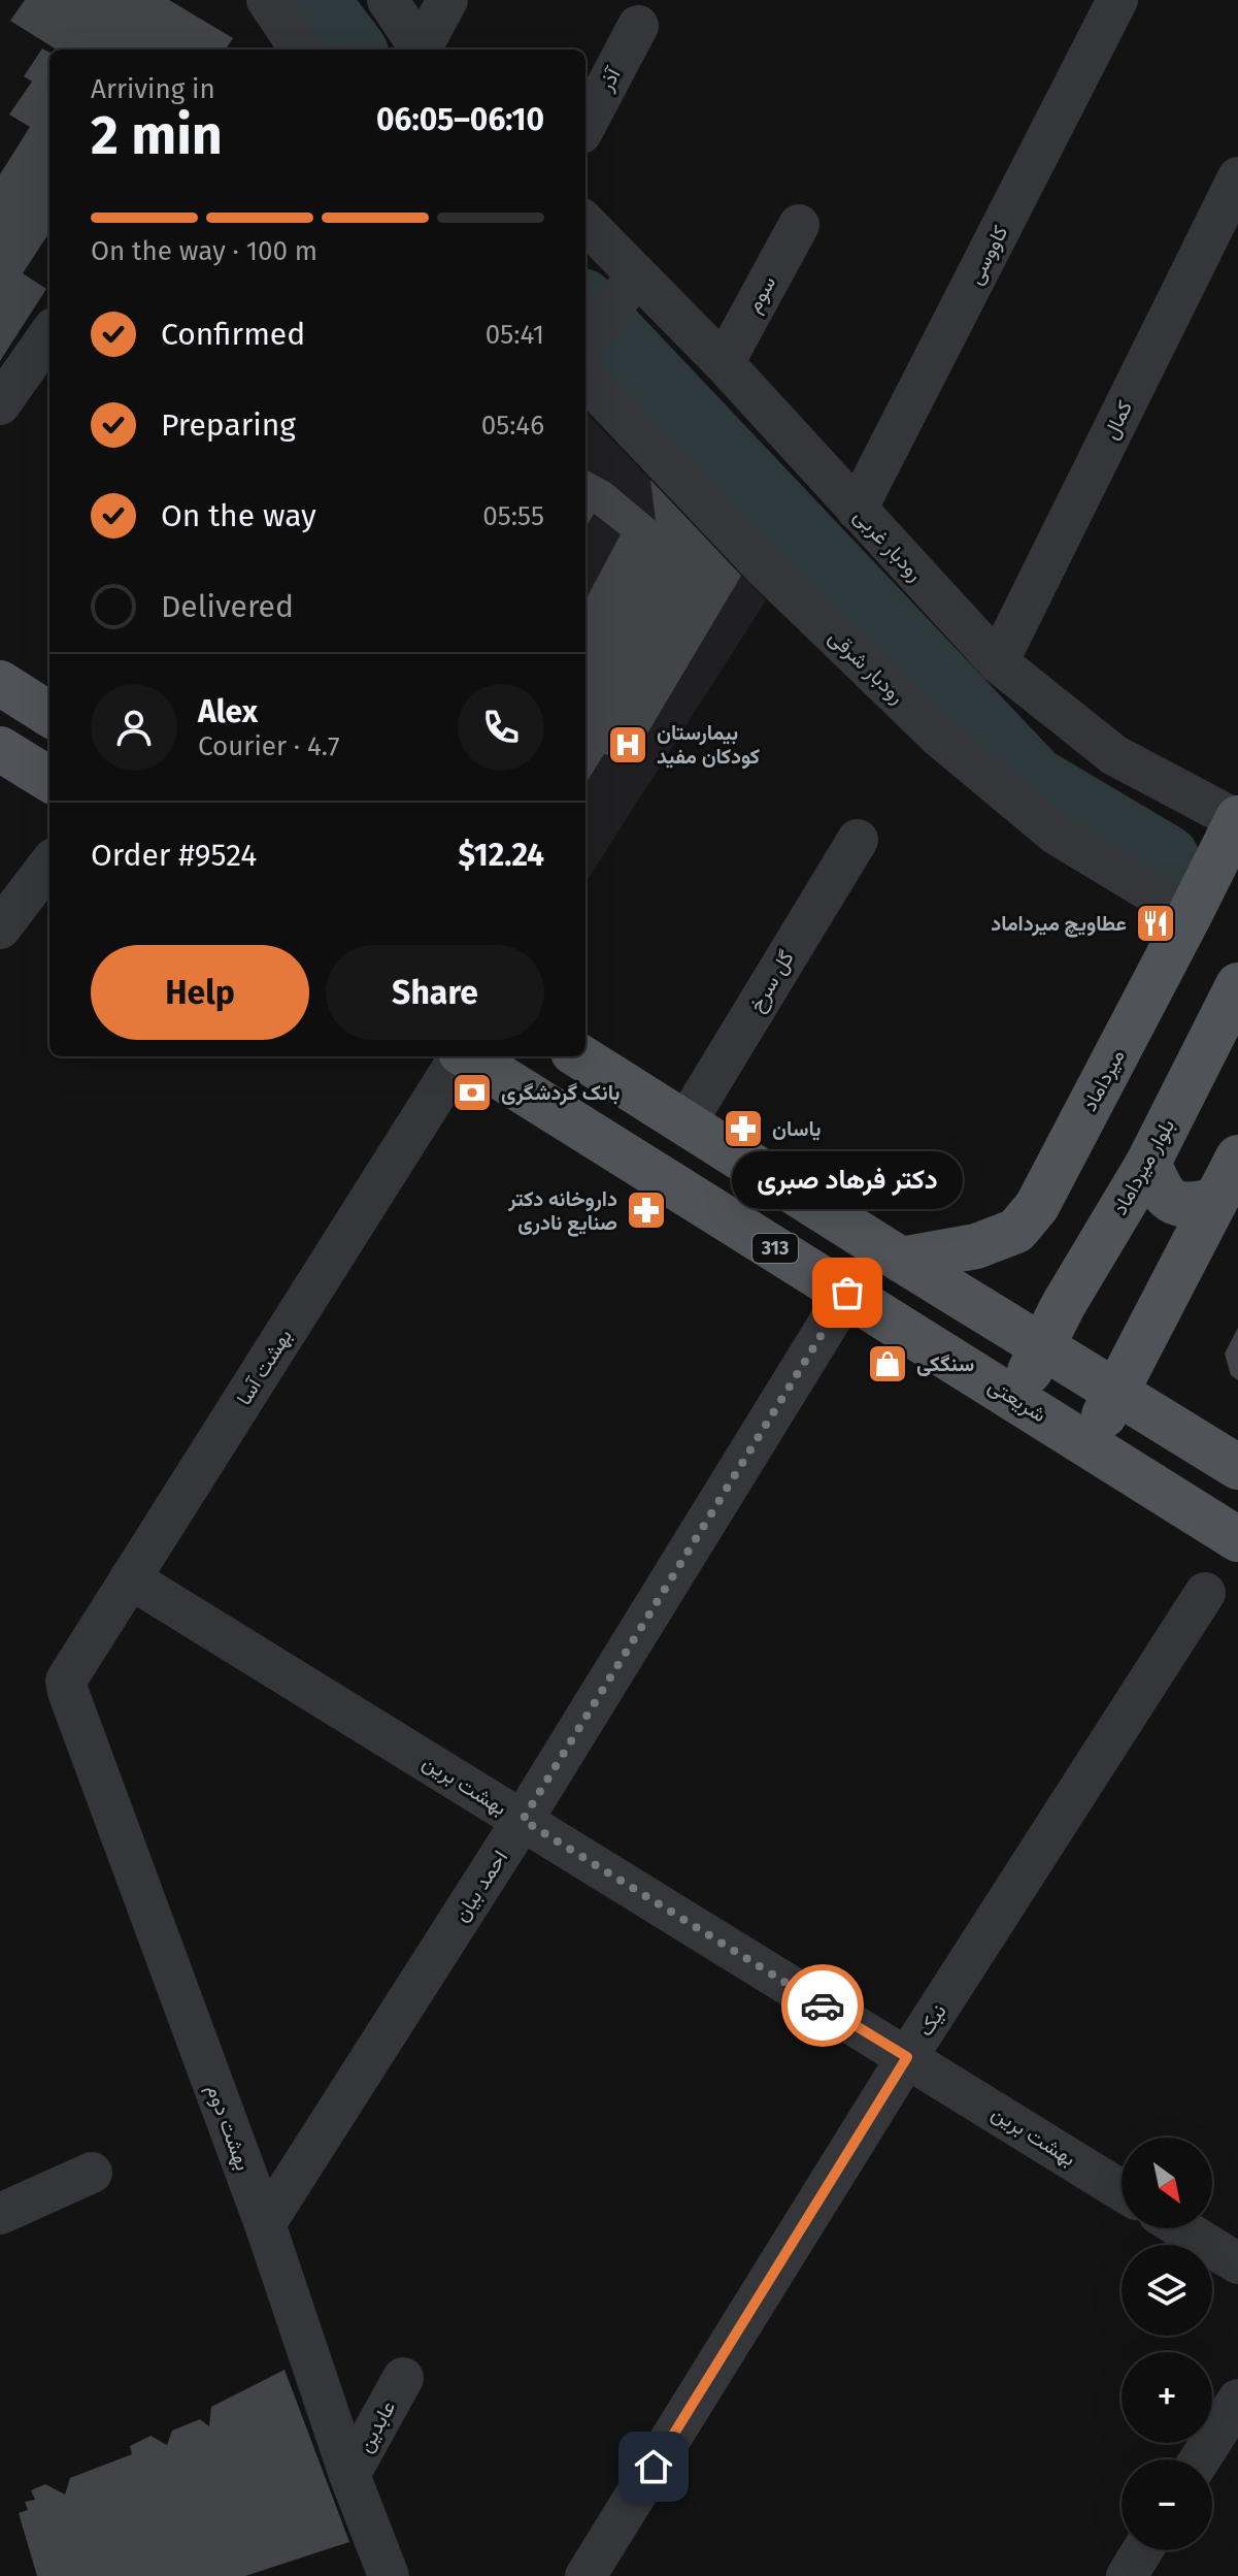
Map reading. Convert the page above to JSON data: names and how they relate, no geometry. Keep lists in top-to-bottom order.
{
  "streets": {
    "main road": [
      "میرداماد",
      "بلوار میرداماد",
      "313",
      "شریعتی"
    ],
    "street": [
      "آذر",
      "کاووسی",
      "سوم",
      "کمال",
      "رودبار غربی",
      "رودبار شرقی",
      "گل سرخ",
      "بهشت آسا",
      "بهشت برین",
      "احمد بیان",
      "نیک",
      "بهشت دوم",
      "عابدین"
    ]
  },
  "crossings": [
    ["کاووسی", "رودبار غربی"],
    ["سوم", "رودبار غربی"],
    ["کمال", "رودبار غربی"],
    ["رودبار غربی", "میرداماد"],
    ["رودبار شرقی", "میرداماد"],
    ["بلوار میرداماد", "شریعتی"],
    ["بهشت آسا", "بهشت برین"],
    ["بهشت آسا", "بهشت دوم"],
    ["شریعتی", "احمد بیان"],
    ["بهشت برین", "احمد بیان"],
    ["بهشت برین", "نیک"],
    ["احمد بیان", "بهشت دوم"],
    ["بهشت دوم", "عابدین"]
  ],
  "places": {
    "hospital": ["بیمارستان کودکان مفید"],
    "restaurant": ["عطاویچ میرداماد"],
    "bank": ["بانک گردشگری"],
    "pharmacy": ["یاسان", "داروخانه دکتر صنايع نادری"],
    "other": ["دکتر فرهاد صبری"],
    "shop": ["سنگکی"]
  },
  "north": "bottom right",
  "page": {
    "heading": ["2 min", "Arriving in", "06:05–06:10"],
    "panel": [
      "Alex",
      "Courier · 4.7",
      "Order #9524",
      "$12.24"
    ],
    "bar": "On the way · 100 m",
    "list": [
      ["Confirmed", "05:41"],
      ["Preparing", "05:46"],
      ["On the way", "05:55"],
      "Delivered"
    ],
    "buttons": ["Help", "Share"],
    "bubble": "دکتر فرهاد صبری",
    "map_buttons": ["+", "−"]
  }
}
